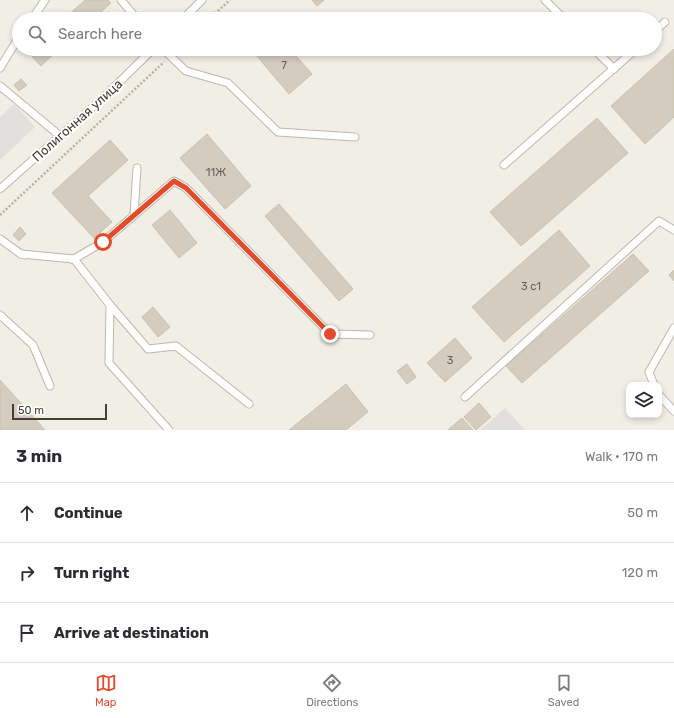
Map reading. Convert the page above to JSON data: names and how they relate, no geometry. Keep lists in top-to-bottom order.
{
  "streets": {
    "lane": ["Полигонная улица"]
  },
  "house_numbers": [
    "7",
    "11Ж",
    "3 с1",
    "3"
  ],
  "scale_bar": "50 m",
  "page": {
    "search": "Search here",
    "scale": "50 m",
    "heading": ["3 min", "Walk · 170 m"],
    "list": [
      ["Continue", "50 m"],
      ["Turn right", "120 m"],
      "Arrive at destination"
    ],
    "nav": ["Map", "Directions", "Saved"]
  }
}
